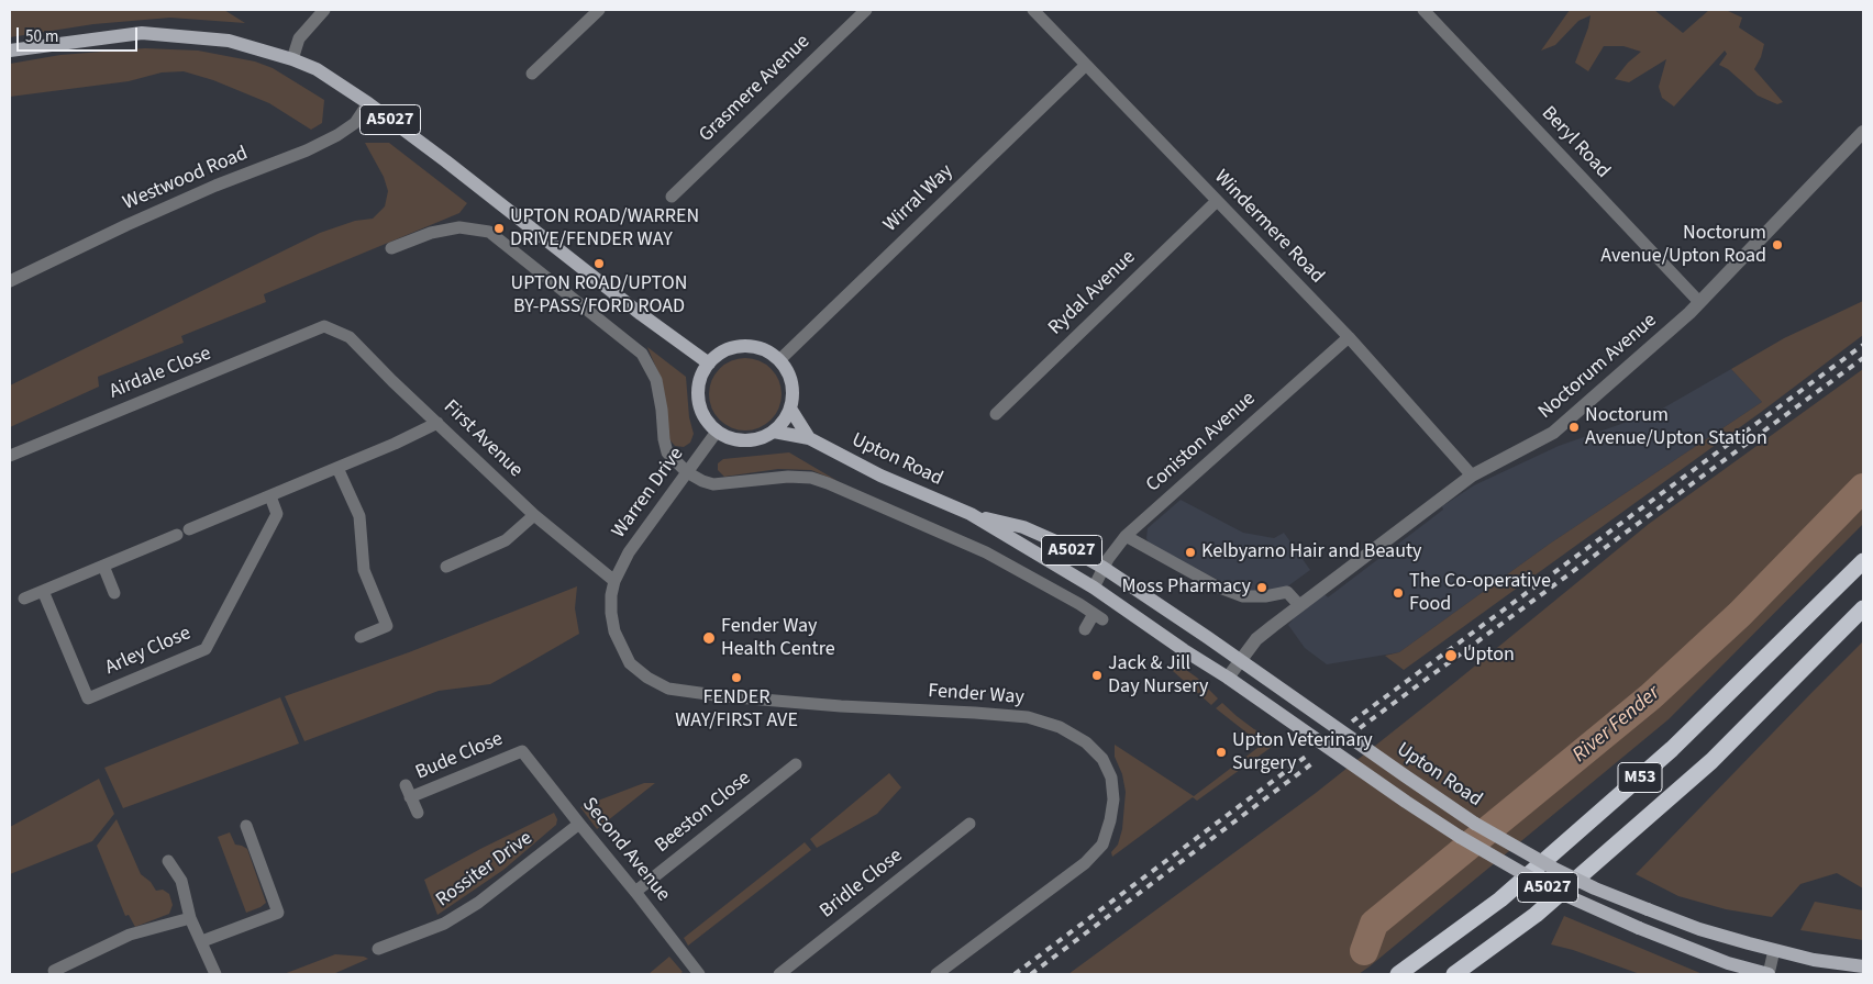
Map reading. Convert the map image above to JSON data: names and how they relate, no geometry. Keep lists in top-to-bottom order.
{
  "streets": {
    "highway": ["M53"],
    "main road": ["A5027", "Upton Road"],
    "street": [
      "Grasmere Avenue",
      "Beryl Road",
      "Westwood Road",
      "Wirral Way",
      "Windermere Road",
      "Rydal Avenue",
      "Noctorum Avenue",
      "Airdale Close",
      "First Avenue",
      "Coniston Avenue",
      "Warren Drive",
      "Arley Close",
      "Fender Way",
      "Bude Close",
      "Beeston Close",
      "Second Avenue",
      "Rossiter Drive",
      "Bridle Close"
    ]
  },
  "crossings": [
    ["A5027", "Westwood Road"],
    ["A5027", "Wirral Way"],
    ["A5027", "Upton Road"],
    ["A5027", "Warren Drive"],
    ["Beryl Road", "Noctorum Avenue"],
    ["Wirral Way", "Windermere Road"],
    ["Wirral Way", "Upton Road"],
    ["Wirral Way", "Warren Drive"],
    ["Windermere Road", "Rydal Avenue"],
    ["Windermere Road", "Noctorum Avenue"],
    ["Windermere Road", "Coniston Avenue"],
    ["Noctorum Avenue", "Upton Road"],
    ["Airdale Close", "First Avenue"],
    ["First Avenue", "Warren Drive"],
    ["First Avenue", "Fender Way"],
    ["Coniston Avenue", "Upton Road"],
    ["Upton Road", "Warren Drive"],
    ["Warren Drive", "Fender Way"],
    ["Bude Close", "Second Avenue"],
    ["Beeston Close", "Second Avenue"],
    ["Second Avenue", "Rossiter Drive"]
  ],
  "water": ["River Fender"],
  "places": [
    "UPTON ROAD/WARREN DRIVE/FENDER WAY",
    "Noctorum Avenue/Upton Road",
    "UPTON ROAD/UPTON BY-PASS/FORD ROAD",
    "Noctorum Avenue/Upton Station",
    "Kelbyarno Hair and Beauty",
    "Moss Pharmacy",
    "The Co-operative Food",
    "Fender Way Health Centre",
    "Upton",
    "Jack & Jill Day Nursery",
    "FENDER WAY/FIRST AVE",
    "Upton Veterinary Surgery"
  ],
  "scale_bar": "50 m"
}
